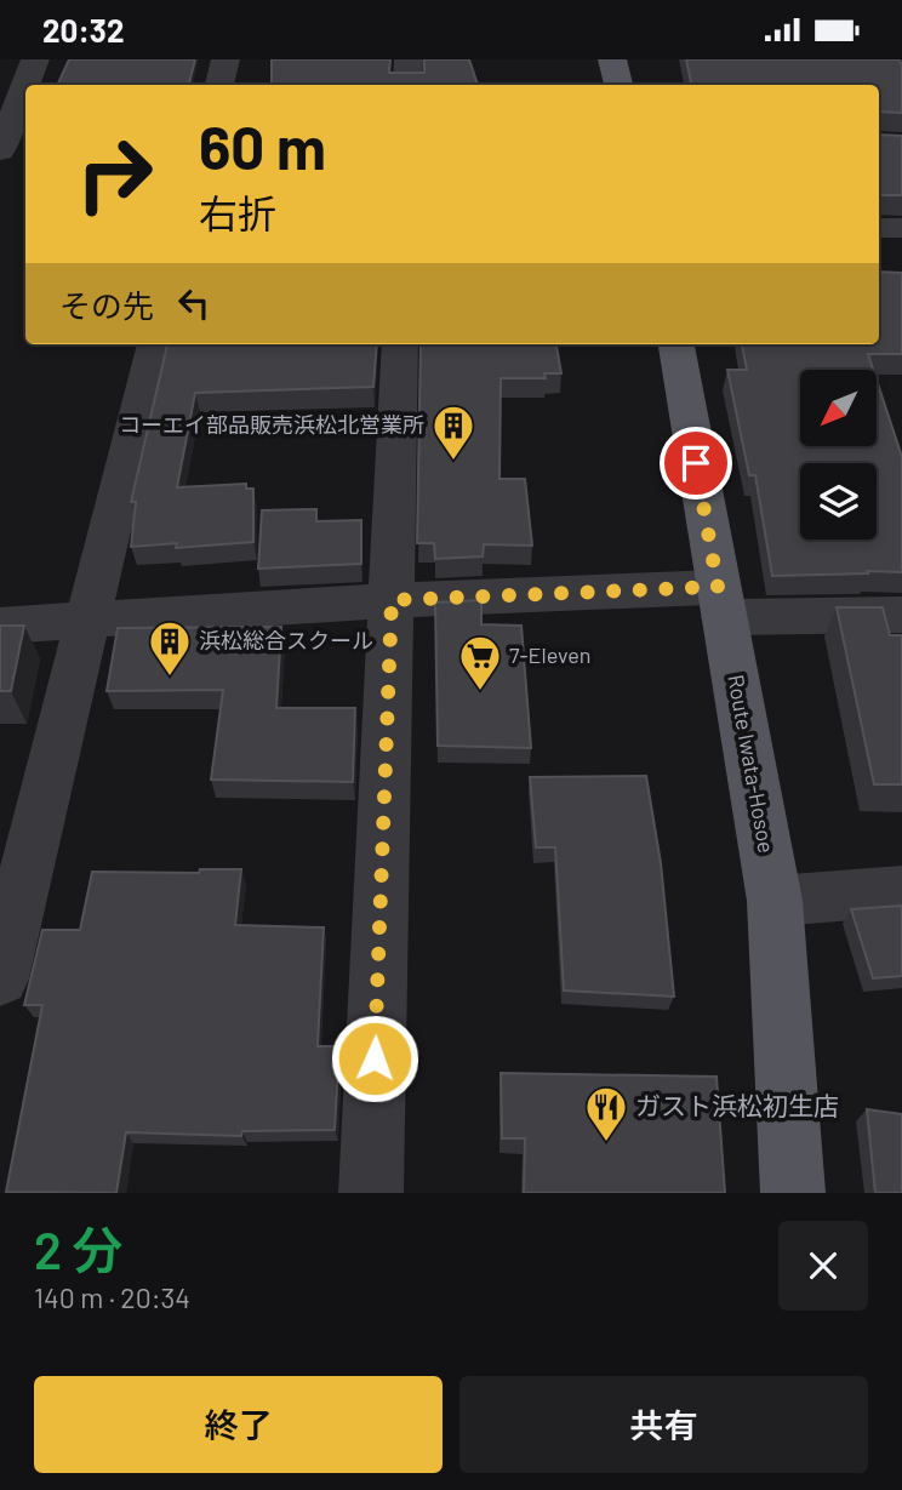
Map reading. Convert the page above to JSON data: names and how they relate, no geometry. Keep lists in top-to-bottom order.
{
  "streets": {
    "main road": ["Route Iwata-Hosoe"]
  },
  "places": {
    "building": ["コーエイ部品販売浜松北営業所", "浜松総合スクール"],
    "supermarket": ["7-Eleven"],
    "restaurant": ["ガスト浜松初生店"]
  },
  "north": "bottom left",
  "page": {
    "status": "20:32",
    "turn": ["60 m", "右折"],
    "then": "その先",
    "heading": ["2 分", "140 m · 20:34"],
    "buttons": ["終了", "共有"]
  }
}
